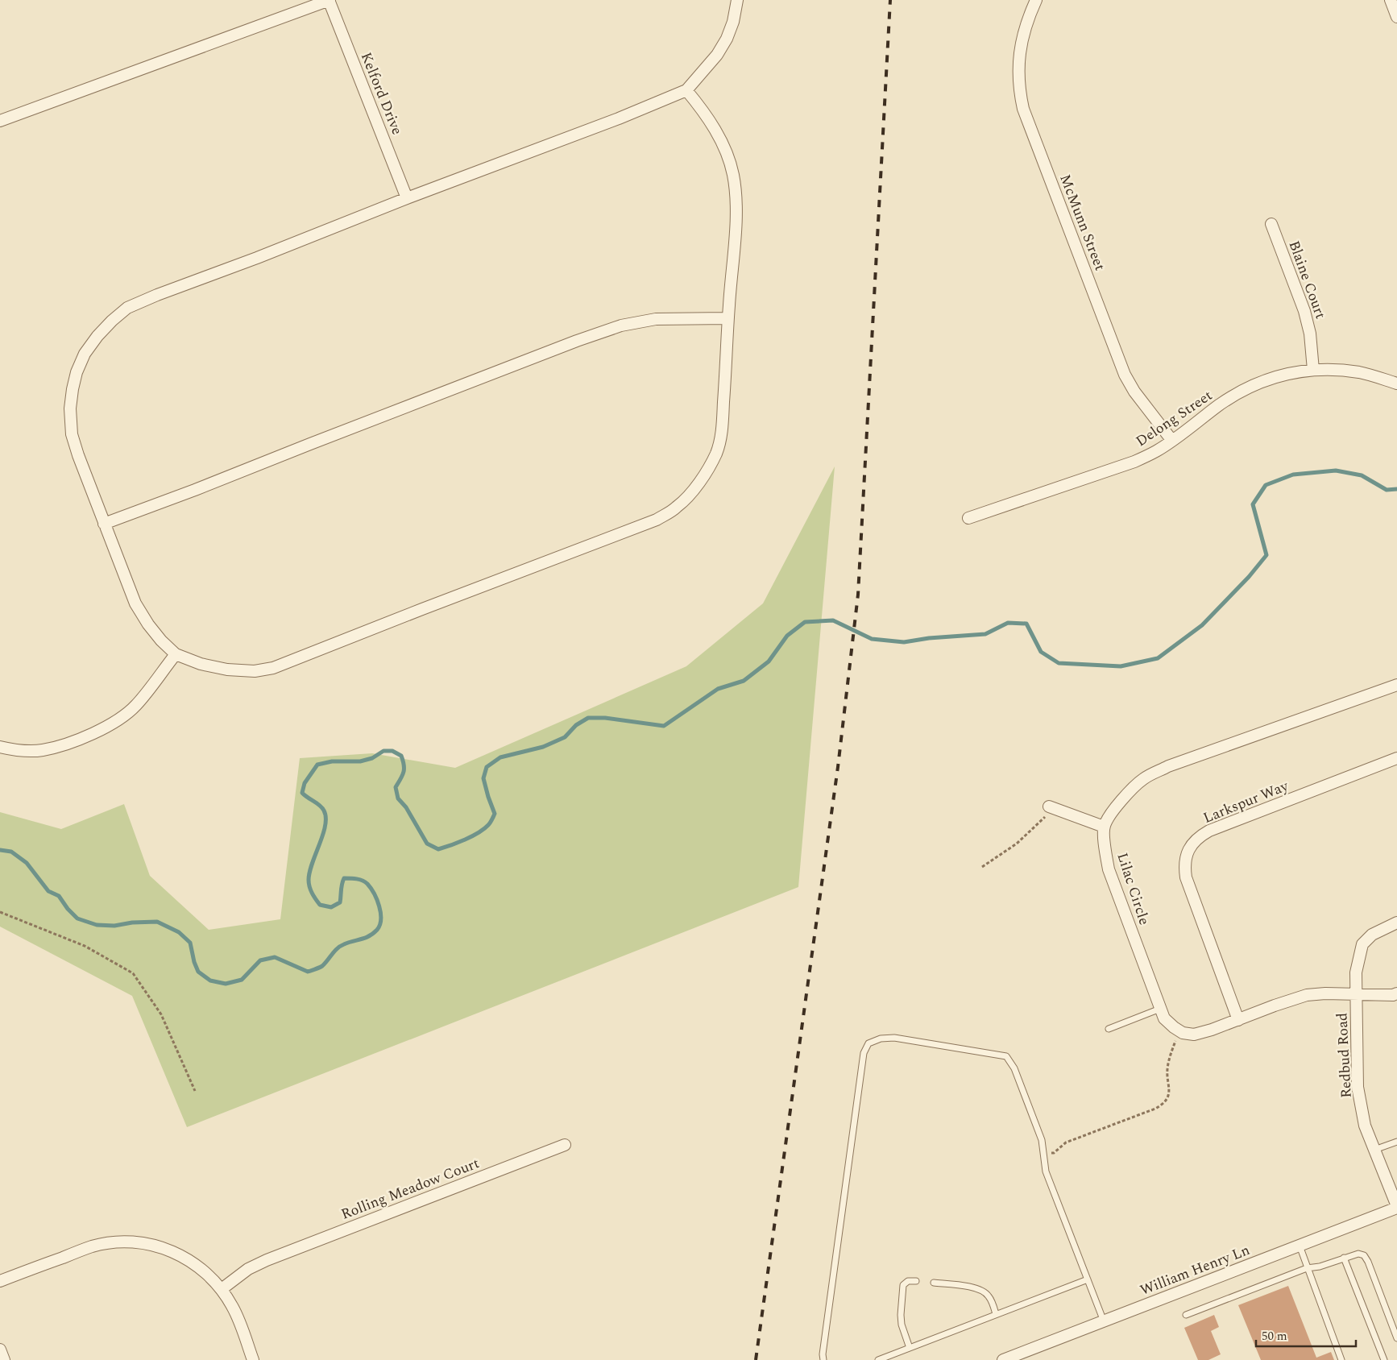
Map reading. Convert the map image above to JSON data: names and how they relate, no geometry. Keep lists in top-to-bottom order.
{
  "streets": {
    "street": [
      "Kelford Drive",
      "McMunn Street",
      "Blaine Court",
      "Delong Street",
      "Larkspur Way",
      "Lilac Circle",
      "Redbud Road",
      "Rolling Meadow Court",
      "William Henry Ln"
    ]
  },
  "crossings": [
    ["McMunn Street", "Delong Street"],
    ["Blaine Court", "Delong Street"],
    ["Redbud Road", "William Henry Ln"]
  ],
  "scale_bar": "50 m"
}
